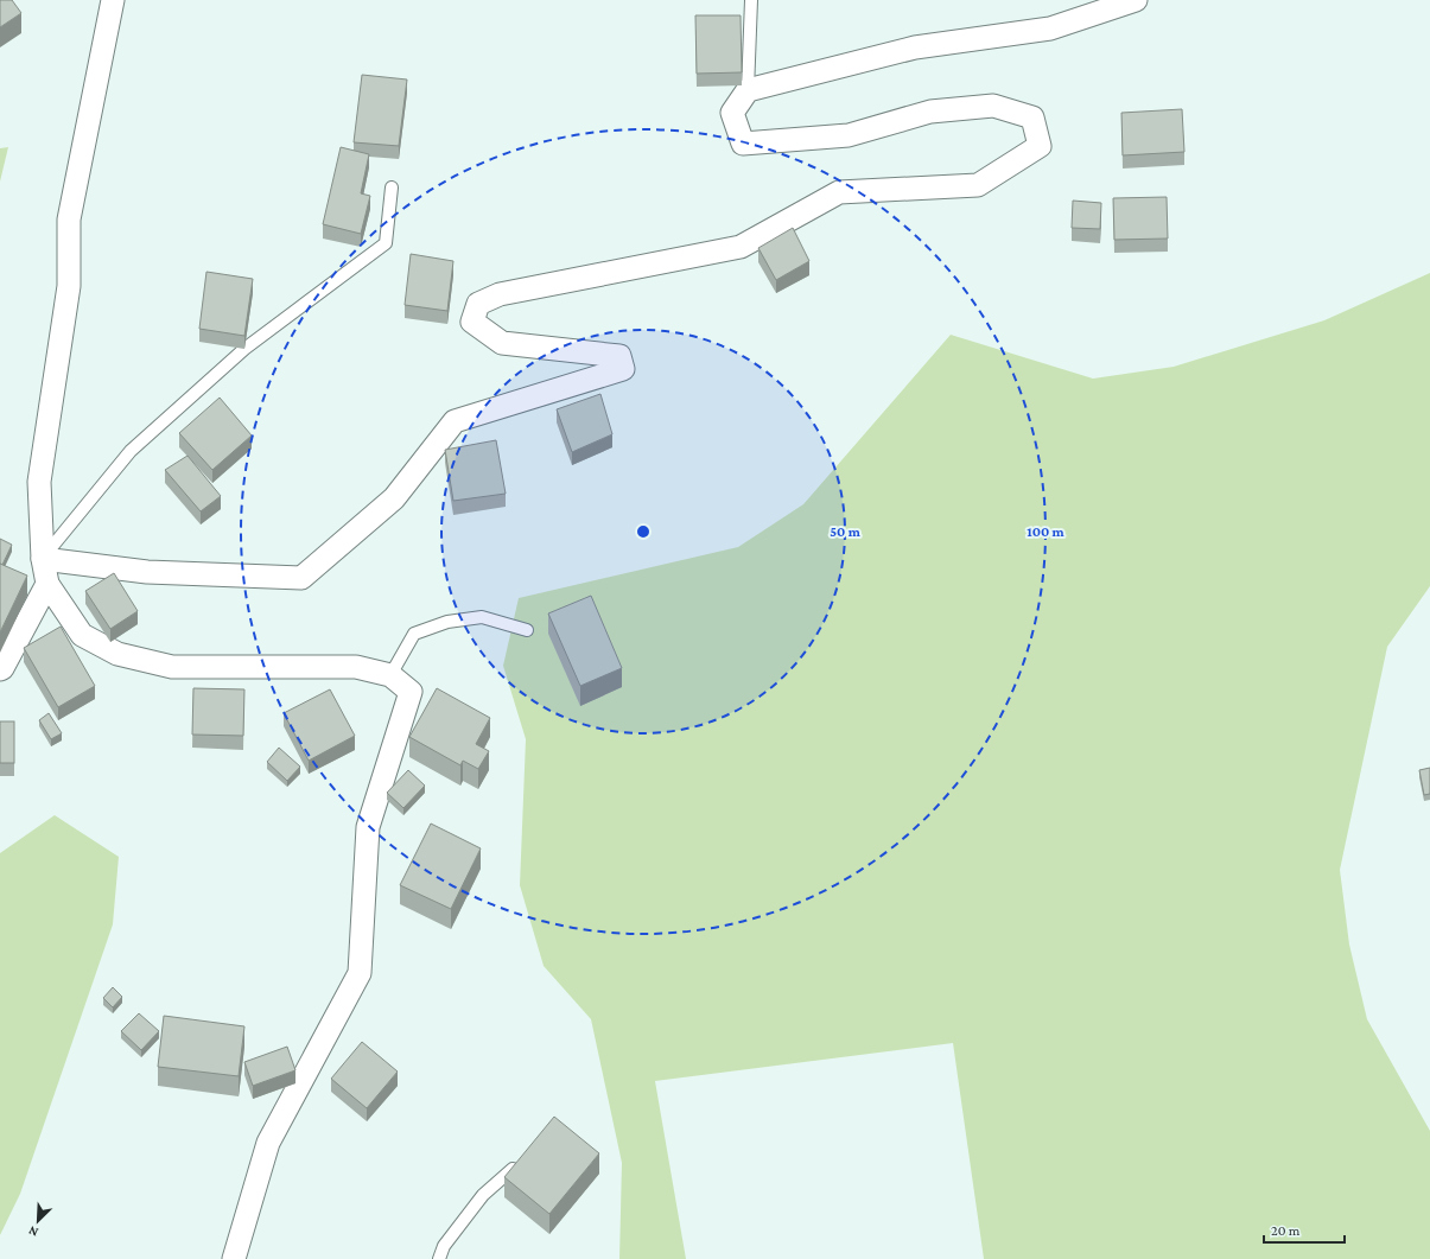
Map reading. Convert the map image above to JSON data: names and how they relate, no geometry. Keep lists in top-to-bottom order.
{
  "scale_bar": "20 m",
  "north": "bottom left",
  "rings": ["50 m", "100 m"]
}
